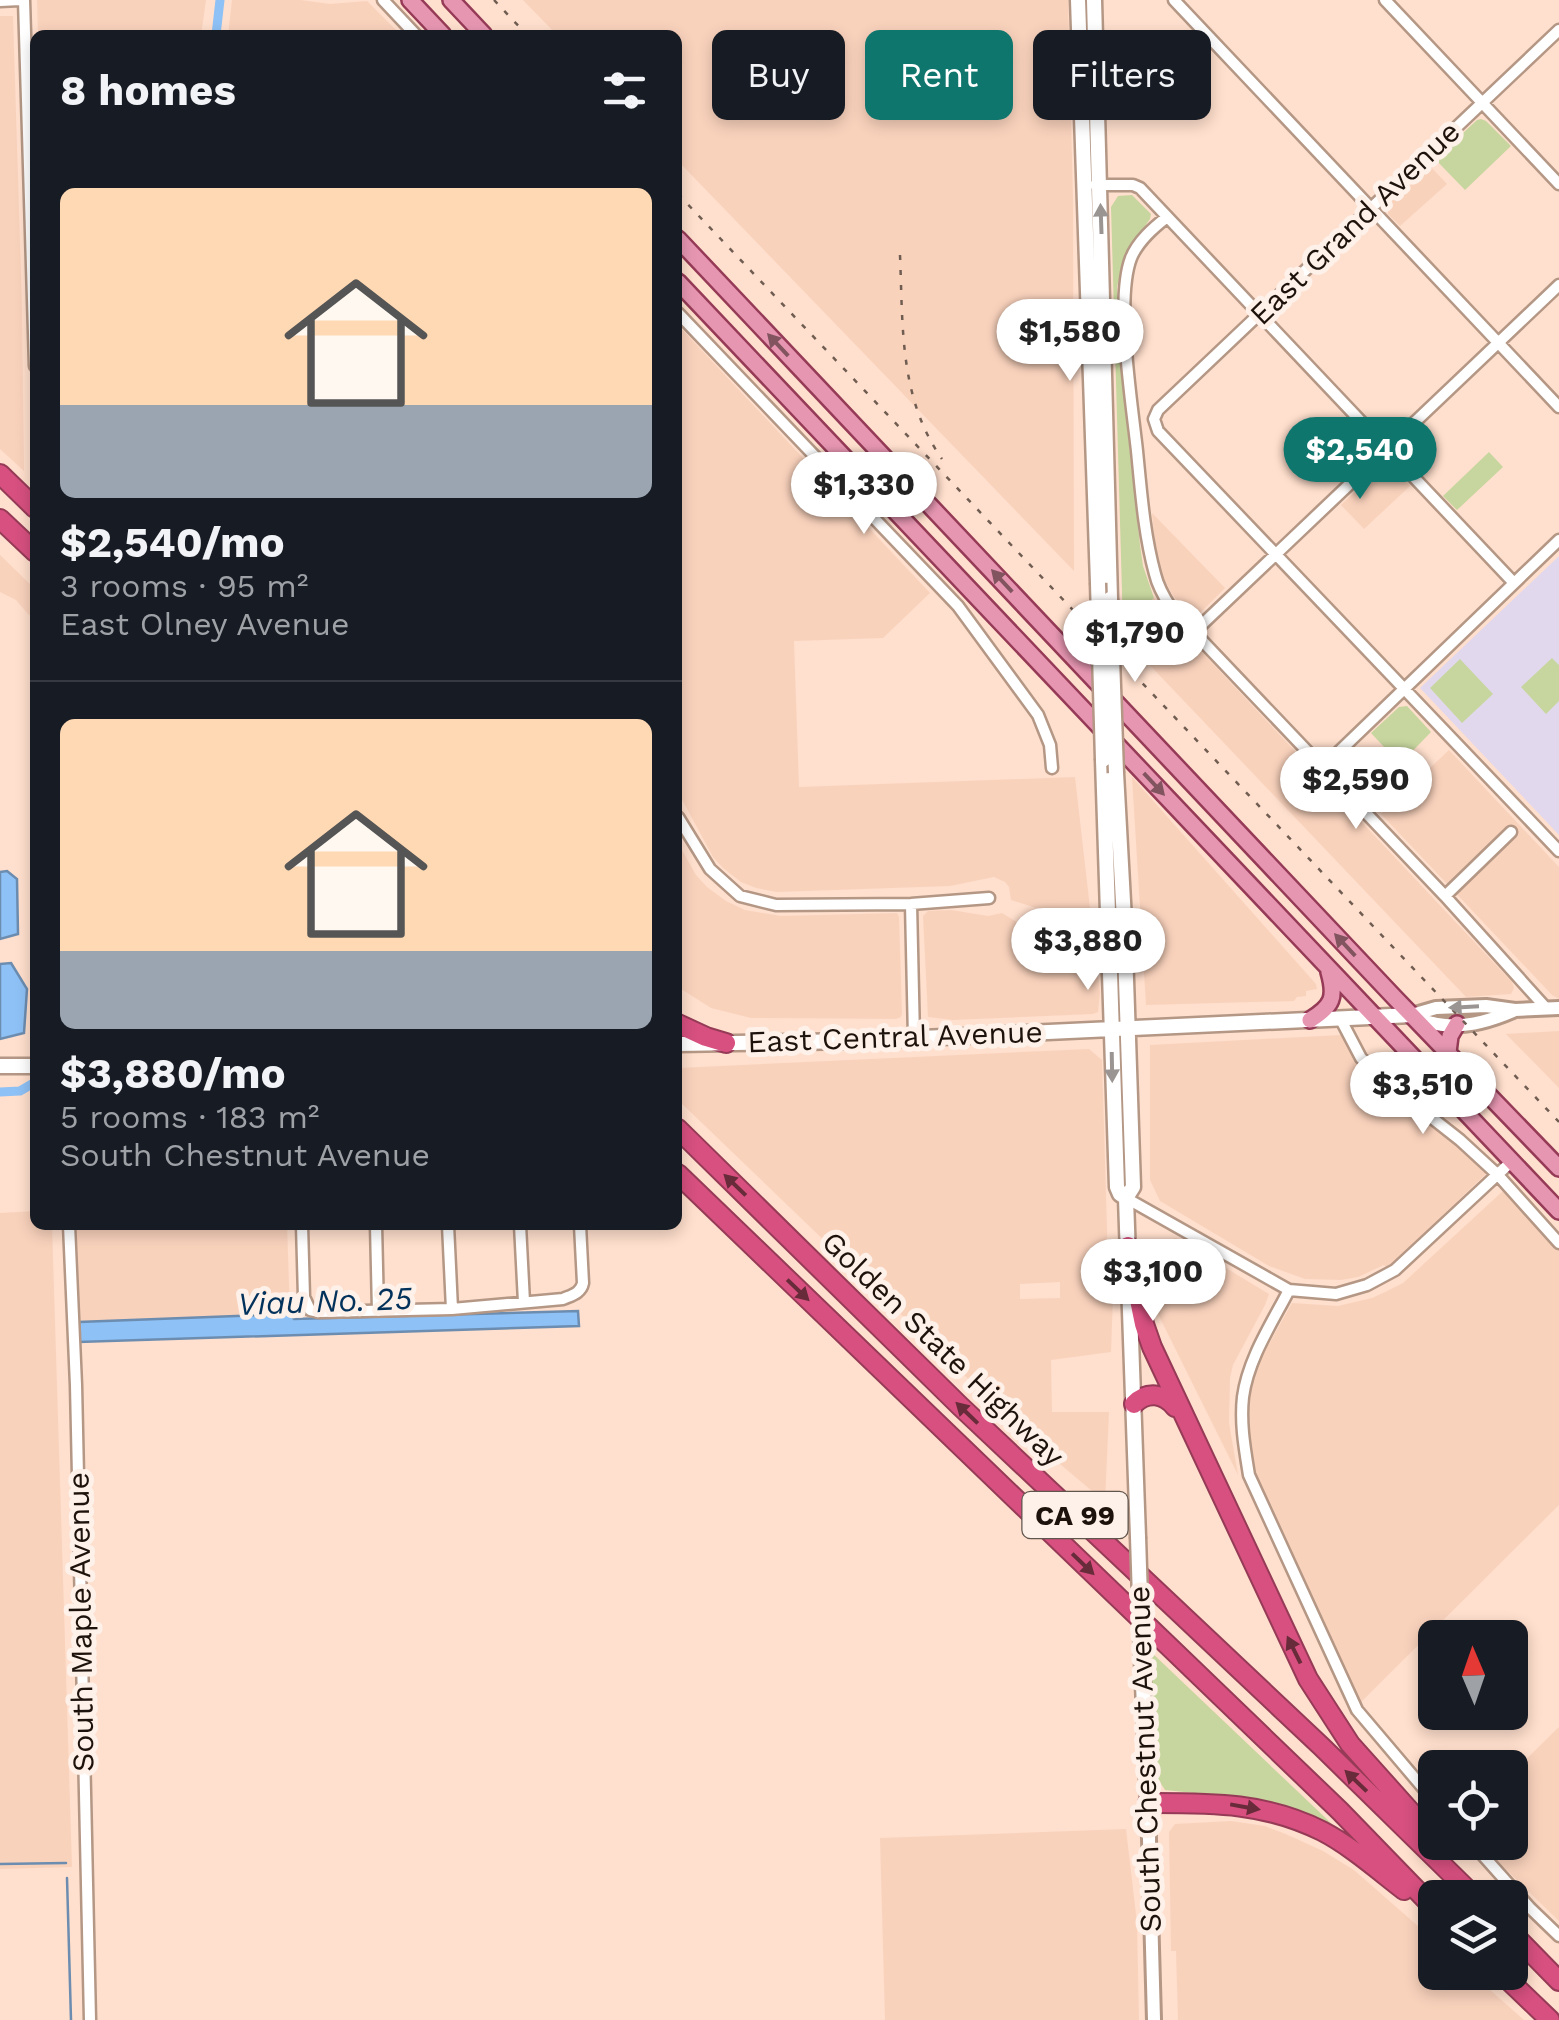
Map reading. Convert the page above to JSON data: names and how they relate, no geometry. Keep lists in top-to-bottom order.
{
  "streets": {
    "highway": ["Golden State Highway", "CA 99"],
    "main road": ["East Central Avenue", "South Chestnut Avenue"],
    "street": ["East Grand Avenue", "South Maple Avenue"]
  },
  "crossings": [
    ["East Central Avenue", "South Chestnut Avenue"]
  ],
  "water": ["Viau No. 25"],
  "north": "top",
  "page": {
    "chip": ["Buy", "Rent", "Filters"],
    "heading": "8 homes",
    "list": [
      {
        "name": "$2,540/mo",
        "note": "3 rooms · 95 m² · East Olney Avenue"
      },
      {
        "name": "$3,880/mo",
        "note": "5 rooms · 183 m² · South Chestnut Avenue"
      }
    ],
    "price": [
      "$1,580",
      "$2,540",
      "$1,330",
      "$1,790",
      "$2,590",
      "$3,880",
      "$3,510",
      "$3,100"
    ]
  }
}
